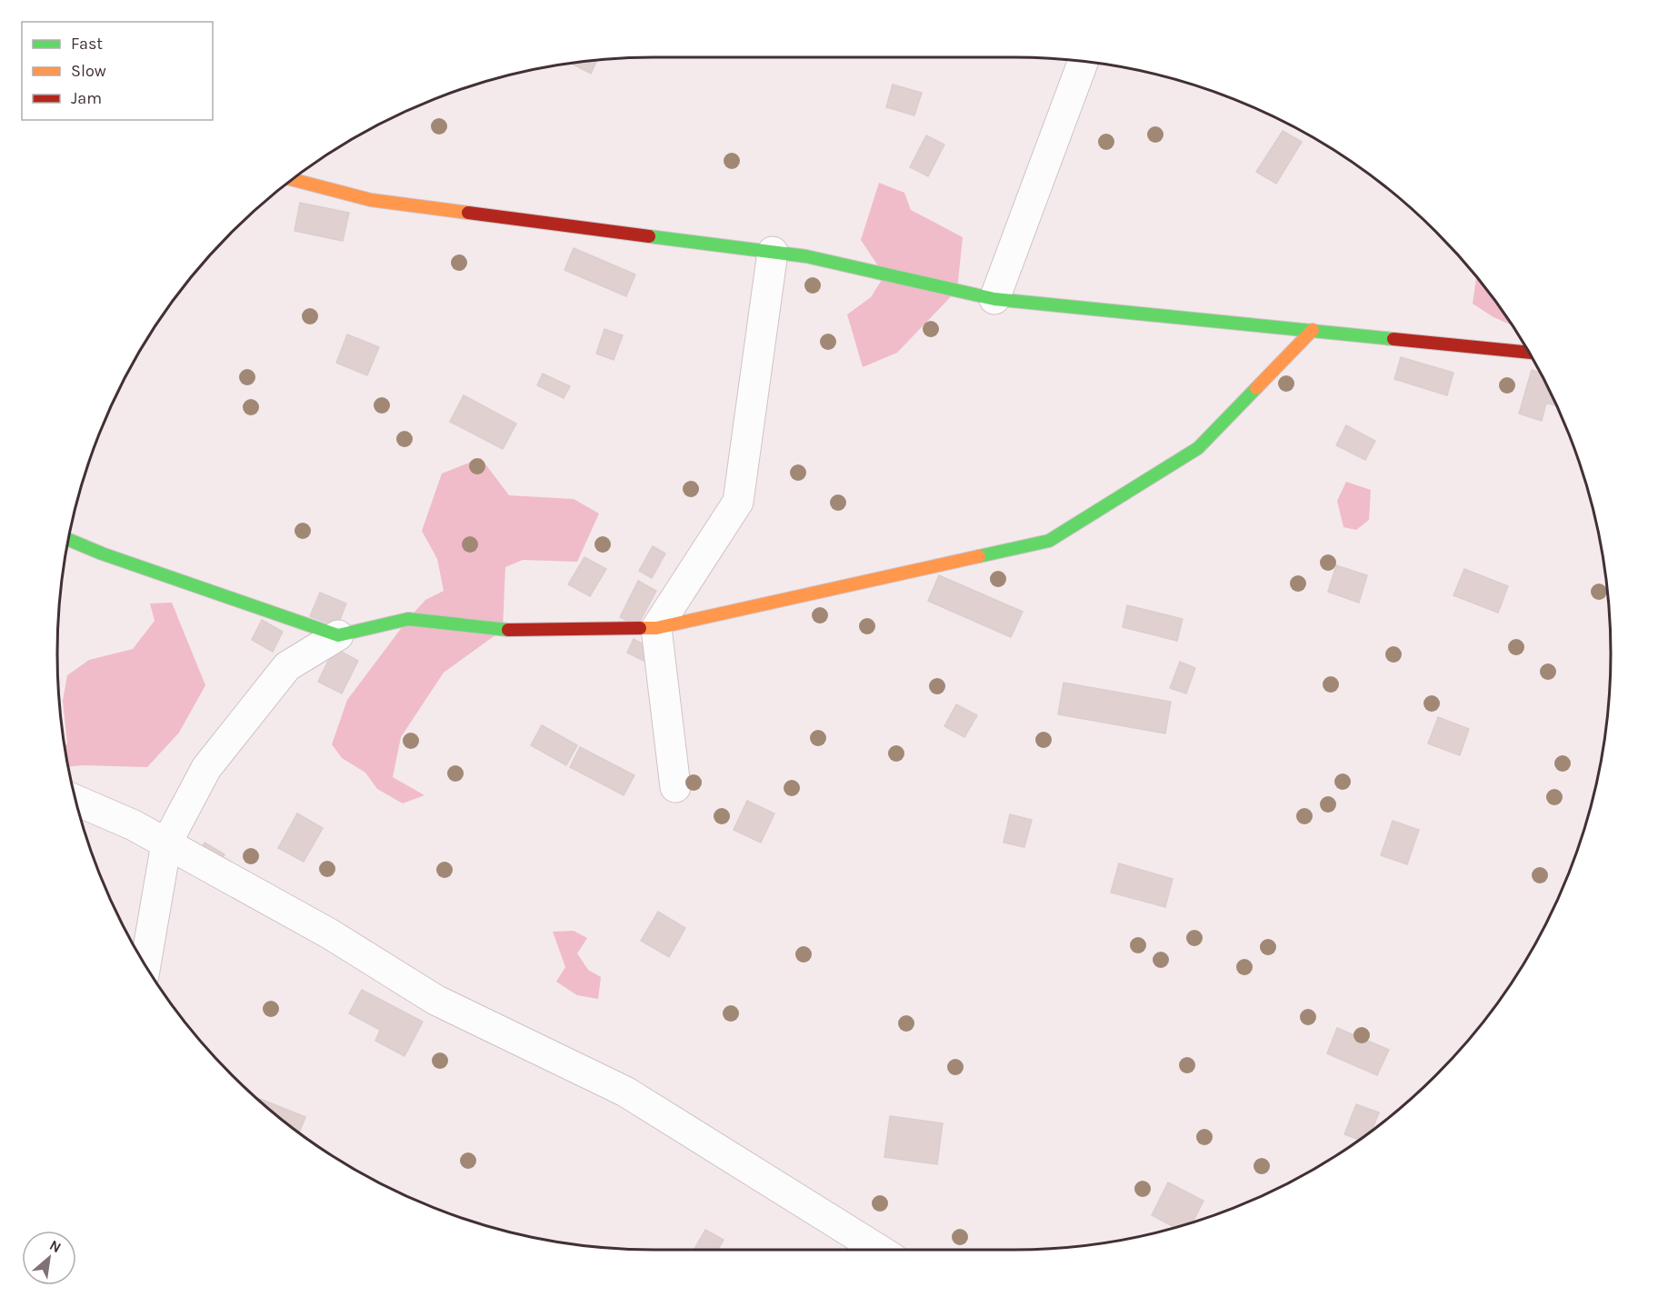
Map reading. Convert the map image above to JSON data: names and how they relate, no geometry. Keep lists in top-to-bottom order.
{
  "legend": ["Fast", "Slow", "Jam"],
  "north": "top right"
}
